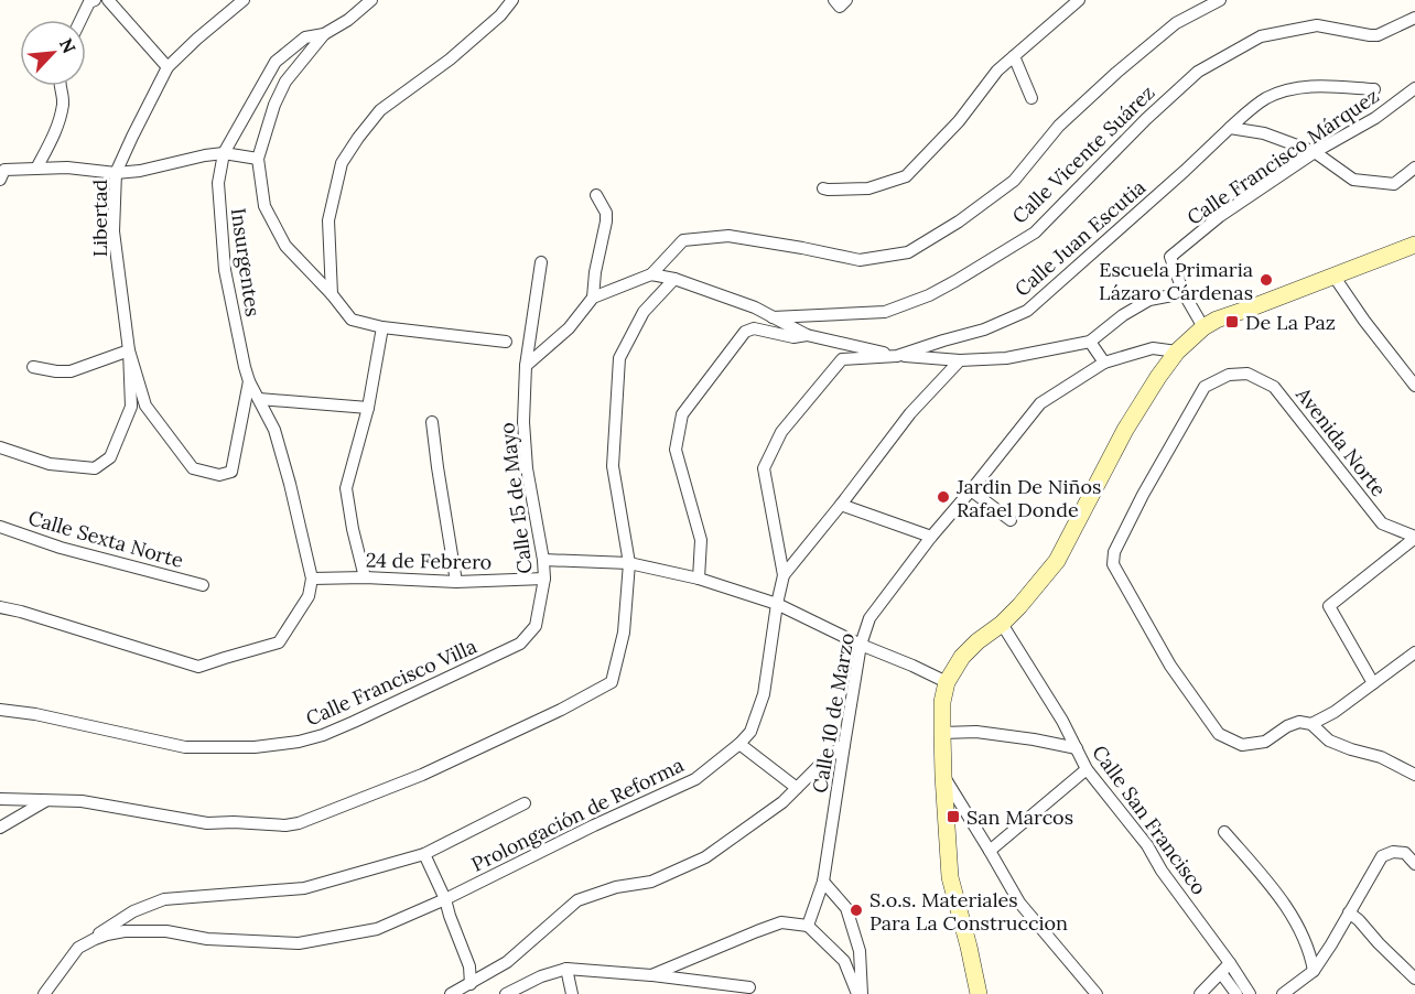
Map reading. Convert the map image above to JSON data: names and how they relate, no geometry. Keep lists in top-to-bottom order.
{
  "streets": {
    "street": [
      "Calle Vicente Suárez",
      "Calle Francisco Márquez",
      "Libertad",
      "Calle Juan Escutia",
      "Insurgentes",
      "Avenida Norte",
      "Calle 15 de Mayo",
      "Calle Sexta Norte",
      "24 de Febrero",
      "Calle Francisco Villa",
      "Calle 10 de Marzo",
      "Prolongación de Reforma",
      "Calle San Francisco"
    ]
  },
  "crossings": [
    ["Insurgentes", "24 de Febrero"],
    ["Calle 15 de Mayo", "24 de Febrero"],
    ["Calle 15 de Mayo", "Calle Francisco Villa"]
  ],
  "places": {
    "other": ["Escuela Primaria Lázaro Cárdenas", "Jardin De Niños Rafael Donde", "S.o.s. Materiales Para La Construccion"],
    "transit": ["De La Paz", "San Marcos"]
  },
  "north": "top right"
}
